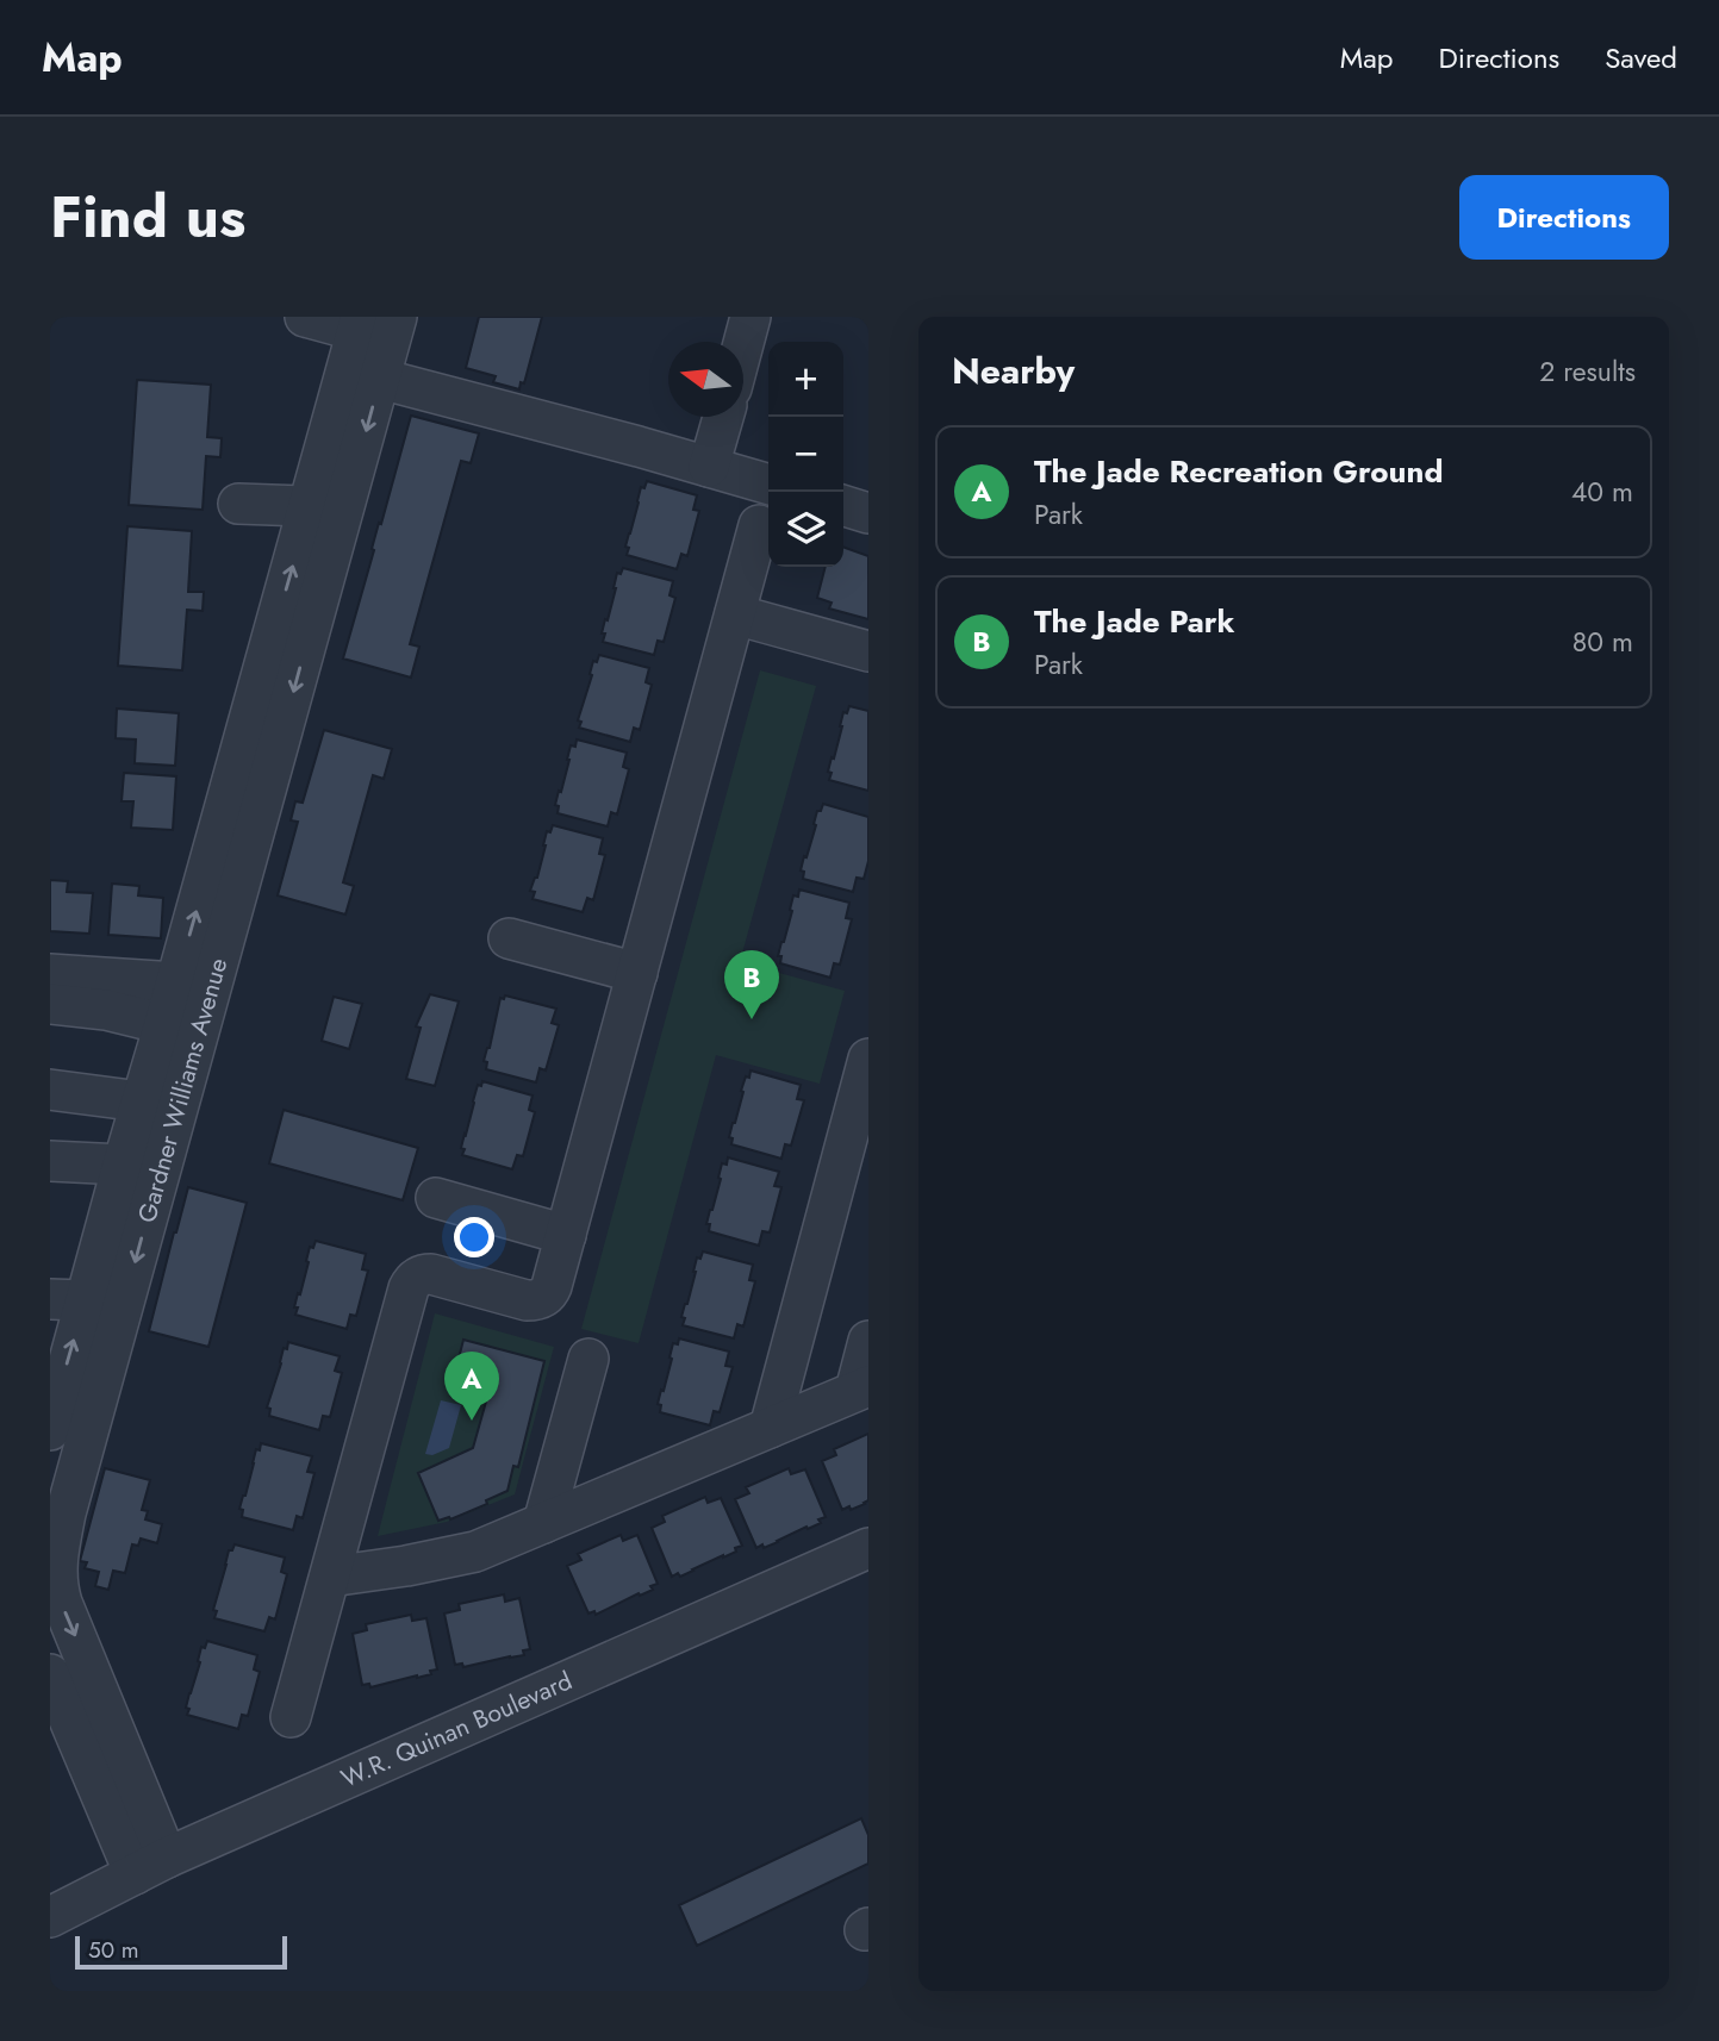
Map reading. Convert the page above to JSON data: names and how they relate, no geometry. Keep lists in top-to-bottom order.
{
  "streets": {
    "street": ["Gardner Williams Avenue", "W.R. Quinan Boulevard"]
  },
  "crossings": [
    ["Gardner Williams Avenue", "W.R. Quinan Boulevard"]
  ],
  "scale_bar": "50 m",
  "north": "left",
  "page": {
    "header": "Map",
    "nav": ["Map", "Directions", "Saved"],
    "title": "Find us",
    "buttons": "Directions",
    "heading": ["Nearby", "2 results"],
    "map_buttons": ["+", "−"],
    "list": [
      {
        "mark": "A",
        "name": "The Jade Recreation Ground",
        "note": "Park",
        "value": "40 m"
      },
      {
        "mark": "B",
        "name": "The Jade Park",
        "note": "Park",
        "value": "80 m"
      }
    ],
    "pins": ["B", "A"],
    "scale": "50 m"
  }
}
